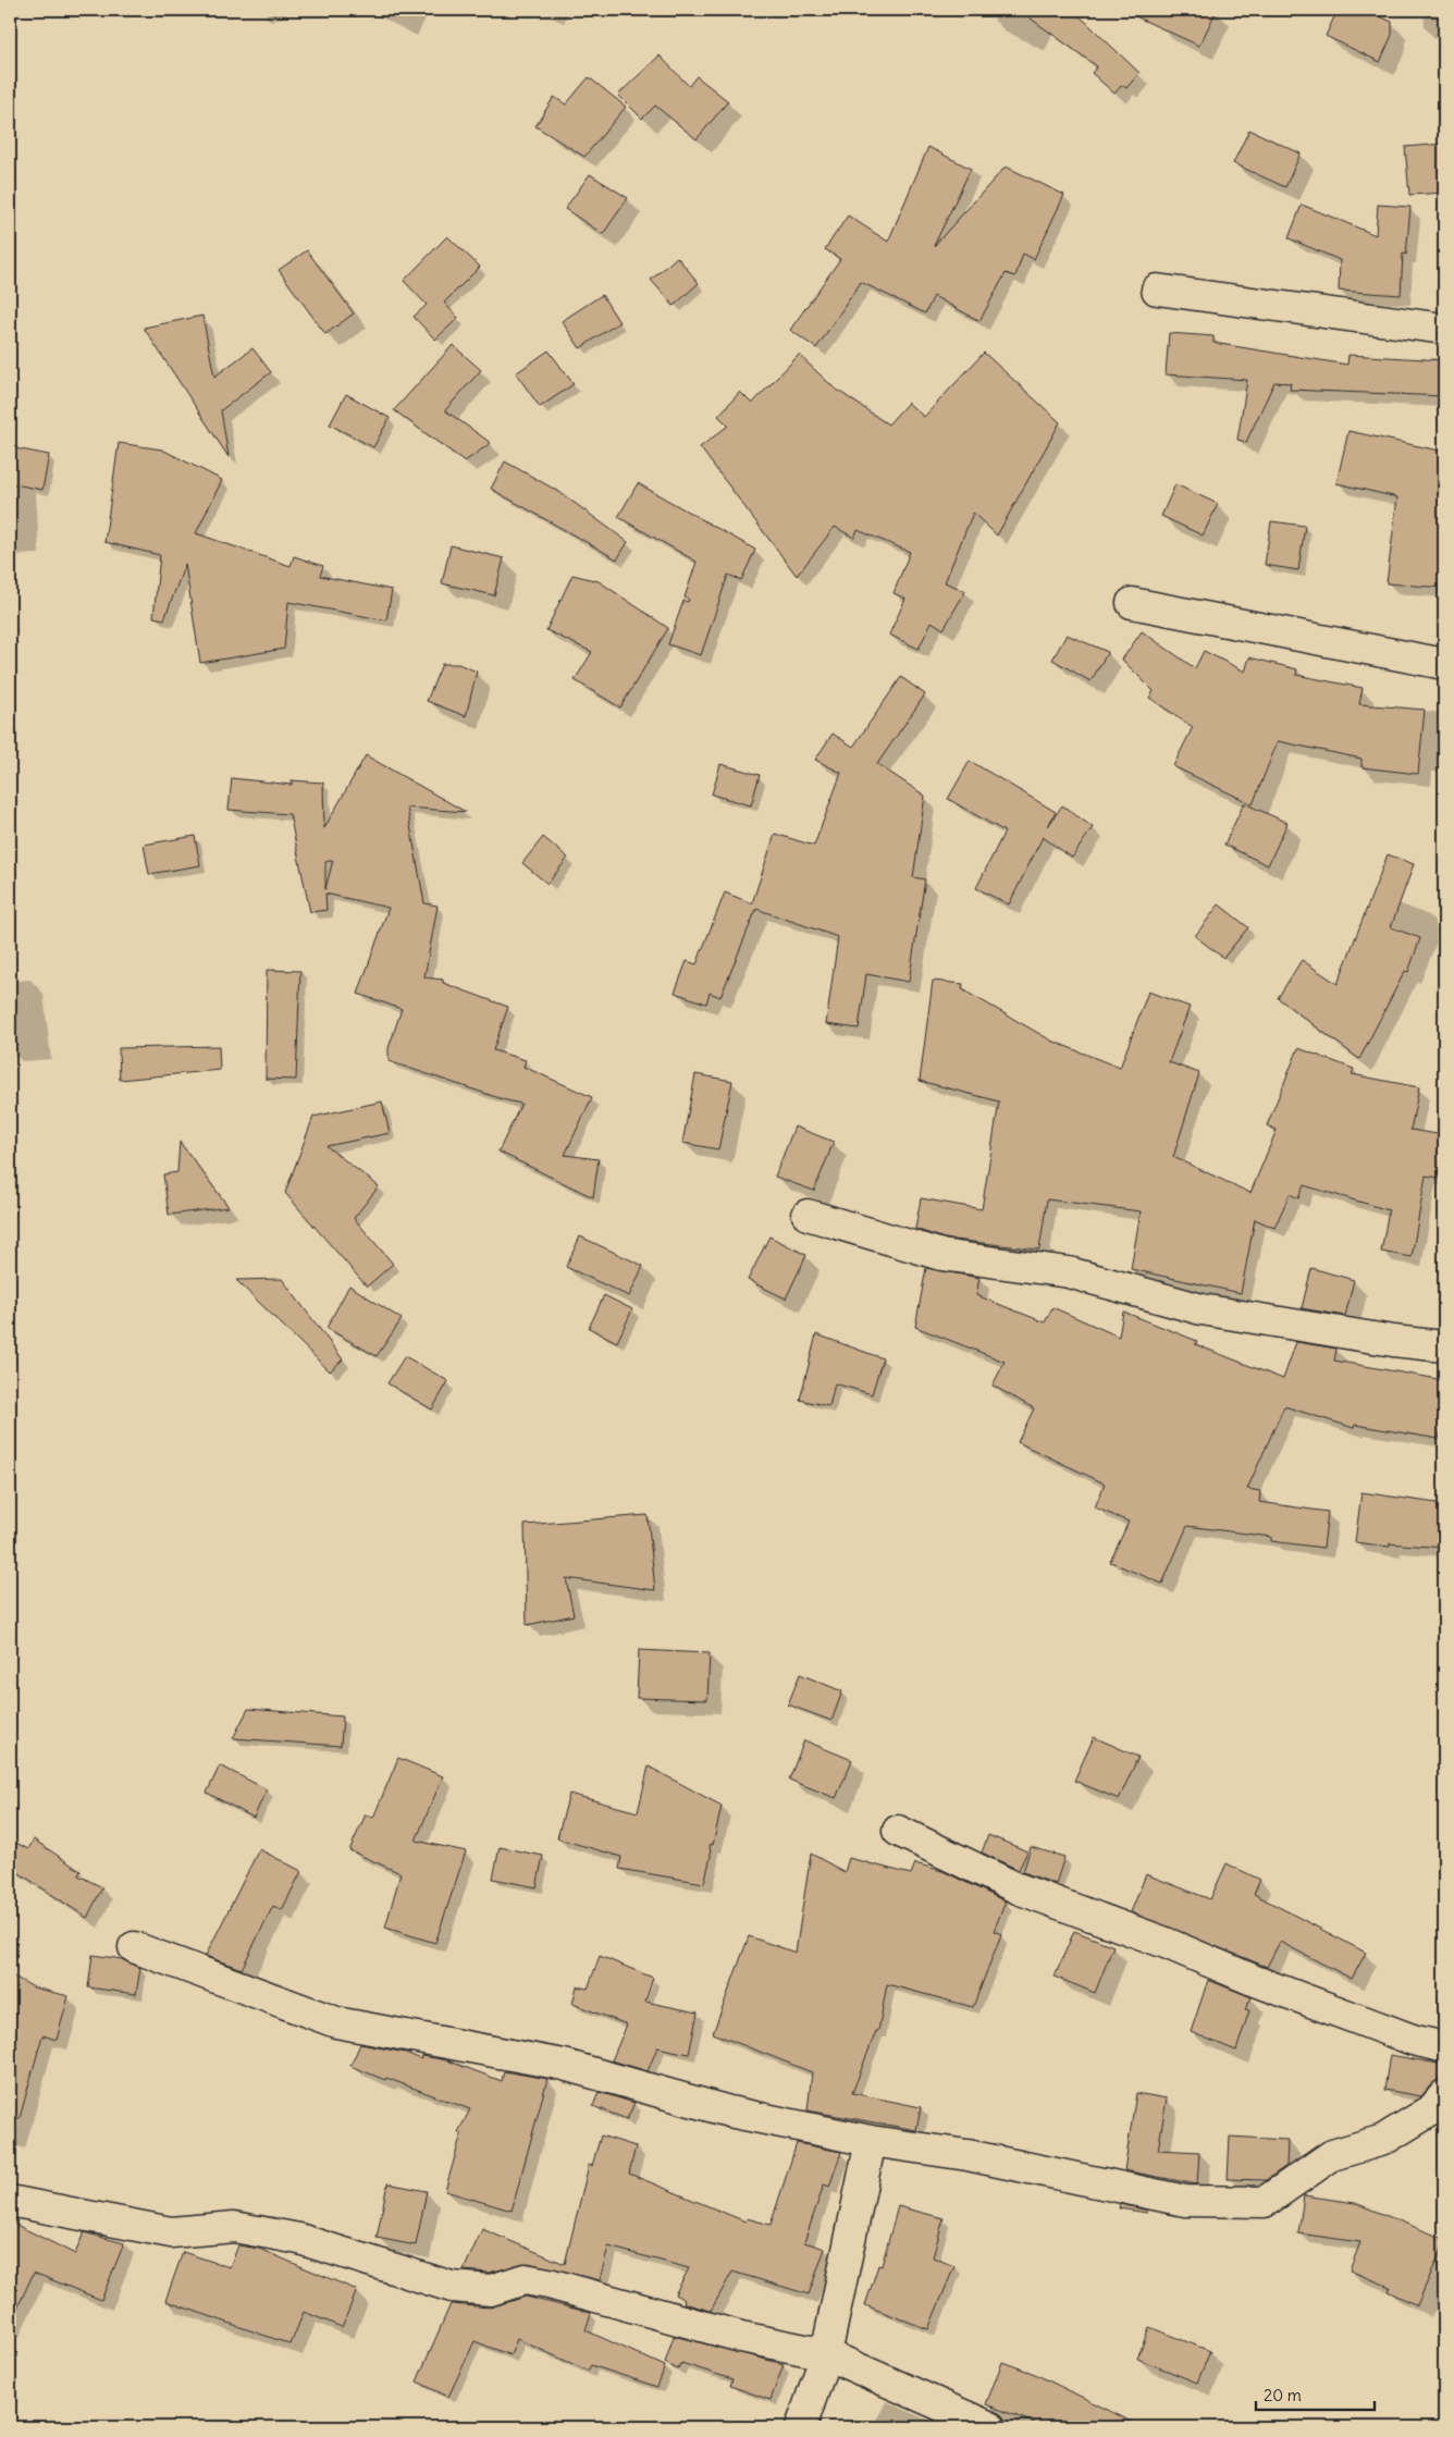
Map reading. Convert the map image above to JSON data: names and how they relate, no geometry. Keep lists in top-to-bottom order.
{
  "scale_bar": "20 m"
}
